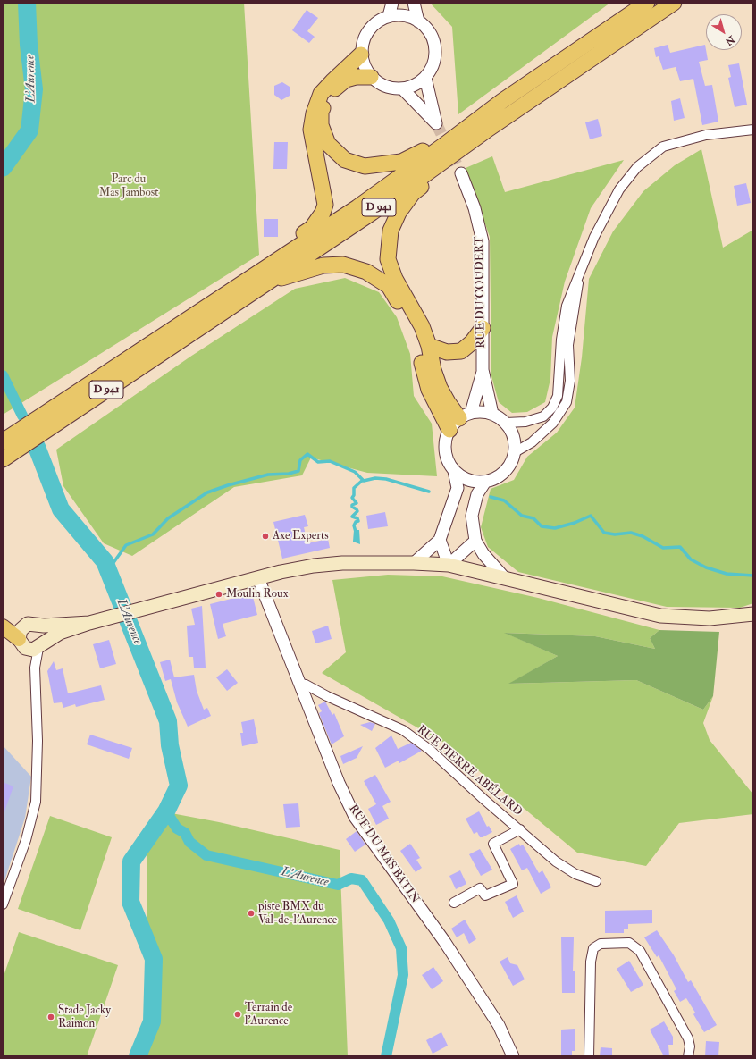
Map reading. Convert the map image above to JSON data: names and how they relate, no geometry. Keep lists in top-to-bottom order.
{
  "streets": {
    "highway": ["D 941"],
    "street": ["RUE DU COUDERT", "RUE PIERRE ABÉLARD", "RUE DU MAS BATIN"]
  },
  "crossings": [
    ["RUE PIERRE ABÉLARD", "RUE DU MAS BATIN"]
  ],
  "water": ["L'Aurence"],
  "parks": ["Parc du Mas Jambost"],
  "places": [
    "Axe Experts",
    "Moulin Roux",
    "piste BMX du Val-de-l'Aurence",
    "Terrain de l'Aurence",
    "Stade Jacky Raimon"
  ],
  "north": "bottom right"
}
